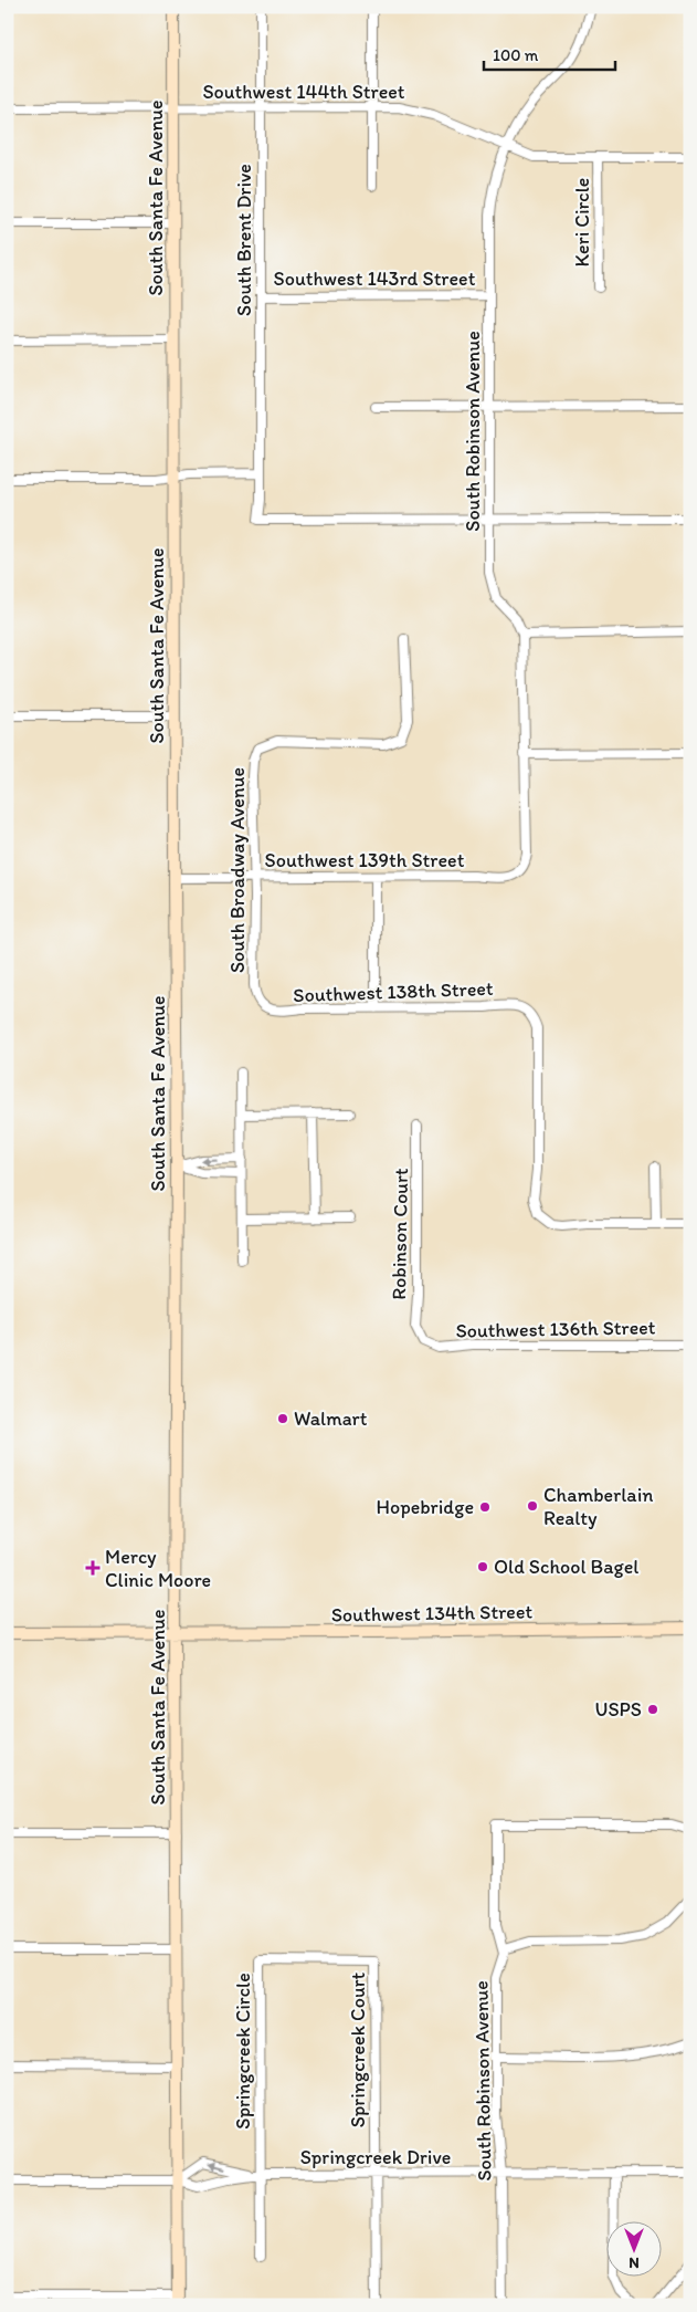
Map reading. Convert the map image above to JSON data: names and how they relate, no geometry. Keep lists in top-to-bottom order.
{
  "streets": {
    "main road": ["South Santa Fe Avenue", "Southwest 134th Street"],
    "street": [
      "Southwest 144th Street",
      "Keri Circle",
      "South Brent Drive",
      "Southwest 143rd Street",
      "South Robinson Avenue",
      "Southwest 139th Street",
      "South Broadway Avenue",
      "Southwest 138th Street",
      "Robinson Court",
      "Southwest 136th Street",
      "Springcreek Court",
      "Springcreek Circle",
      "Springcreek Drive"
    ]
  },
  "crossings": [
    ["Southwest 144th Street", "South Santa Fe Avenue"],
    ["Southwest 144th Street", "Keri Circle"],
    ["Southwest 144th Street", "South Brent Drive"],
    ["Southwest 144th Street", "South Robinson Avenue"],
    ["South Santa Fe Avenue", "Southwest 139th Street"],
    ["South Santa Fe Avenue", "Southwest 134th Street"],
    ["South Santa Fe Avenue", "Springcreek Drive"],
    ["South Brent Drive", "Southwest 143rd Street"],
    ["South Brent Drive", "South Robinson Avenue"],
    ["Southwest 143rd Street", "South Robinson Avenue"],
    ["South Robinson Avenue", "Springcreek Drive"],
    ["Southwest 139th Street", "South Broadway Avenue"],
    ["South Broadway Avenue", "Southwest 138th Street"],
    ["Robinson Court", "Southwest 136th Street"],
    ["Springcreek Court", "Springcreek Circle"],
    ["Springcreek Court", "Springcreek Drive"],
    ["Springcreek Circle", "Springcreek Drive"]
  ],
  "places": {
    "other": [
      "Walmart",
      "Chamberlain Realty",
      "Hopebridge",
      "Old School Bagel",
      "USPS"
    ],
    "health": ["Mercy Clinic Moore"]
  },
  "scale_bar": "100 m",
  "north": "bottom"
}
